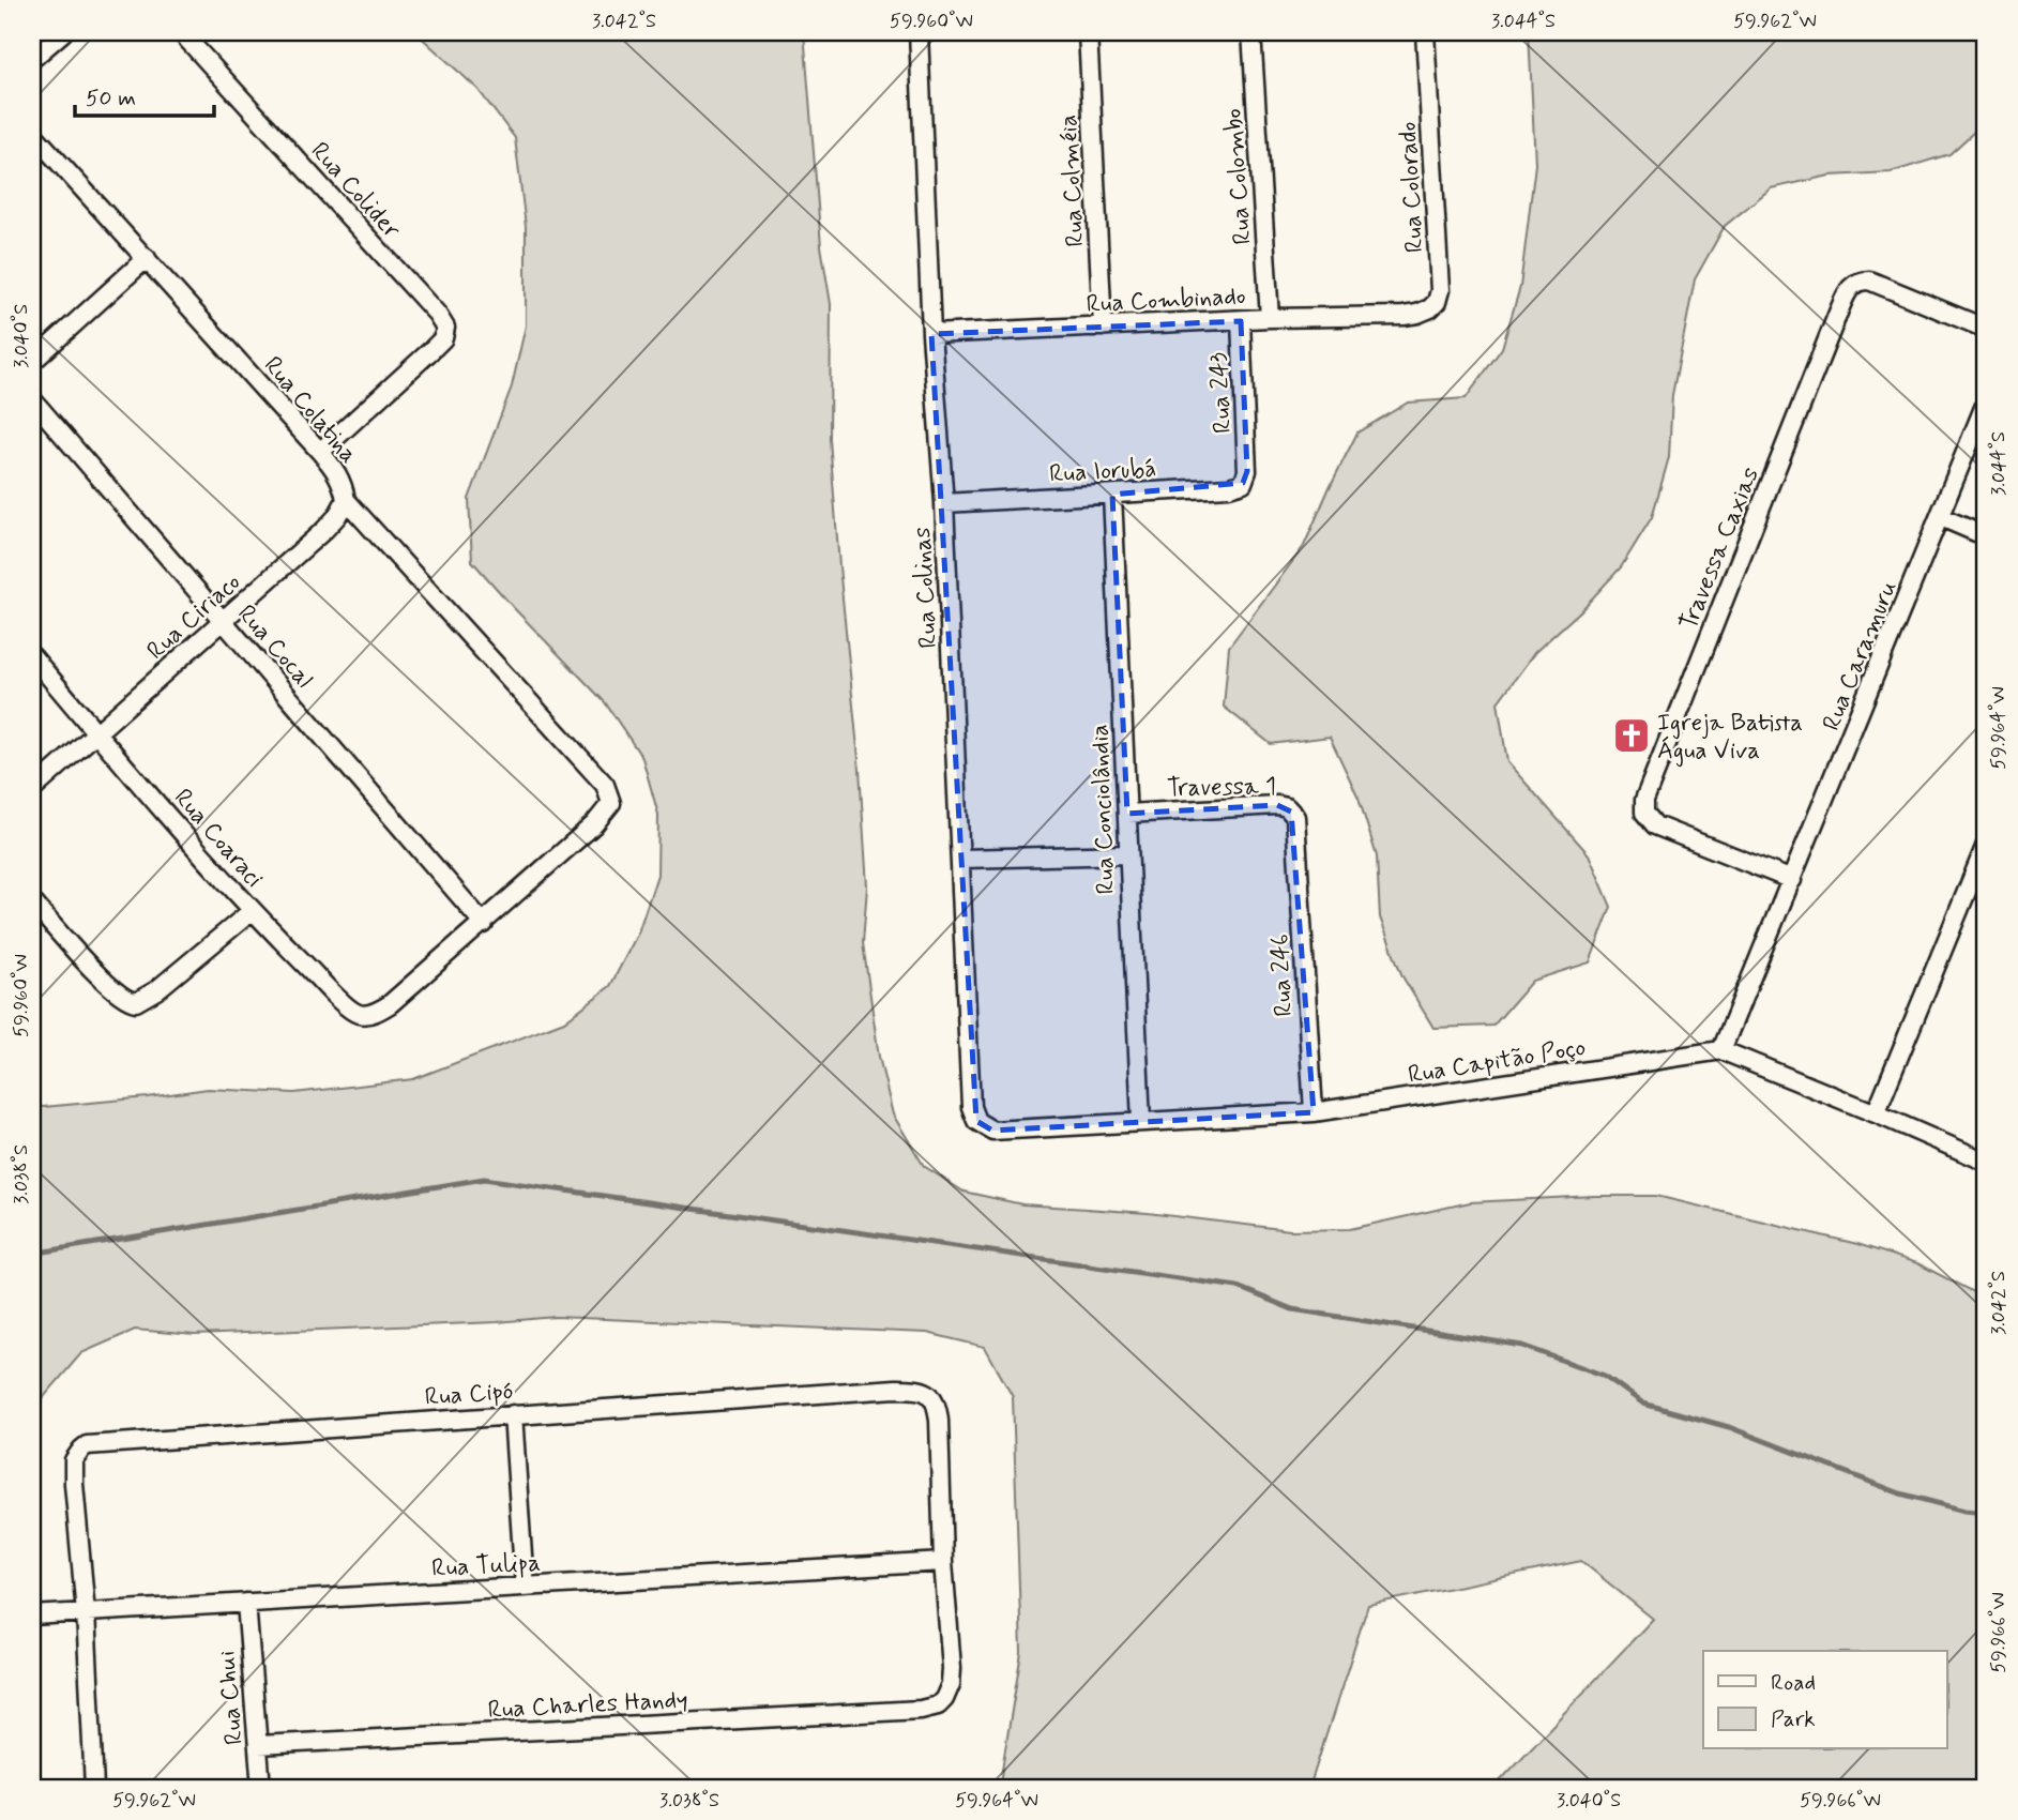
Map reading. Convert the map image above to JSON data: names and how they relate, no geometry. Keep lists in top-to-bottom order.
{
  "streets": {
    "street": [
      "Rua Colombo",
      "Rua Colméia",
      "Rua Colorado",
      "Rua Colider",
      "Rua Combinado",
      "Rua 243",
      "Rua Colatina",
      "Rua Iorubá",
      "Travessa Caxias",
      "Rua Colinas",
      "Rua Ciriaco",
      "Rua Cocal",
      "Rua Caramuru",
      "Travessa 1",
      "Rua Conciolândia",
      "Rua Coaraci",
      "Rua 246",
      "Rua Capitão Poço",
      "Rua Cipó",
      "Rua Tulipa",
      "Rua Chui",
      "Rua Charles Handy"
    ]
  },
  "crossings": [
    ["Rua Colombo", "Rua Combinado"],
    ["Rua Colméia", "Rua Combinado"],
    ["Rua Colorado", "Rua Combinado"],
    ["Rua Colider", "Rua Colatina"],
    ["Rua Combinado", "Rua 243"],
    ["Rua Combinado", "Rua Colinas"],
    ["Rua 243", "Rua Iorubá"],
    ["Rua Colatina", "Rua Ciriaco"],
    ["Rua Colatina", "Rua Cocal"],
    ["Rua Colatina", "Rua Coaraci"],
    ["Rua Iorubá", "Rua Colinas"],
    ["Rua Iorubá", "Rua Conciolândia"],
    ["Travessa Caxias", "Rua Caramuru"],
    ["Rua Colinas", "Rua Capitão Poço"],
    ["Rua Ciriaco", "Rua Cocal"],
    ["Rua Ciriaco", "Rua Coaraci"],
    ["Rua Cocal", "Rua Coaraci"],
    ["Rua Caramuru", "Rua Capitão Poço"],
    ["Travessa 1", "Rua Conciolândia"],
    ["Travessa 1", "Rua 246"],
    ["Rua Conciolândia", "Rua Capitão Poço"],
    ["Rua 246", "Rua Capitão Poço"],
    ["Rua Cipó", "Rua Tulipa"],
    ["Rua Cipó", "Rua Charles Handy"],
    ["Rua Tulipa", "Rua Chui"],
    ["Rua Tulipa", "Rua Charles Handy"],
    ["Rua Chui", "Rua Charles Handy"]
  ],
  "places": {
    "church": ["Igreja Batista Água Viva"]
  },
  "legend": ["Road", "Park"],
  "scale_bar": "50 m",
  "coordinates": [
    "3.042°S",
    "59.960°W",
    "3.044°S",
    "59.962°W",
    "3.040°S",
    "59.964°W",
    "3.038°S",
    "59.966°W"
  ]
}
